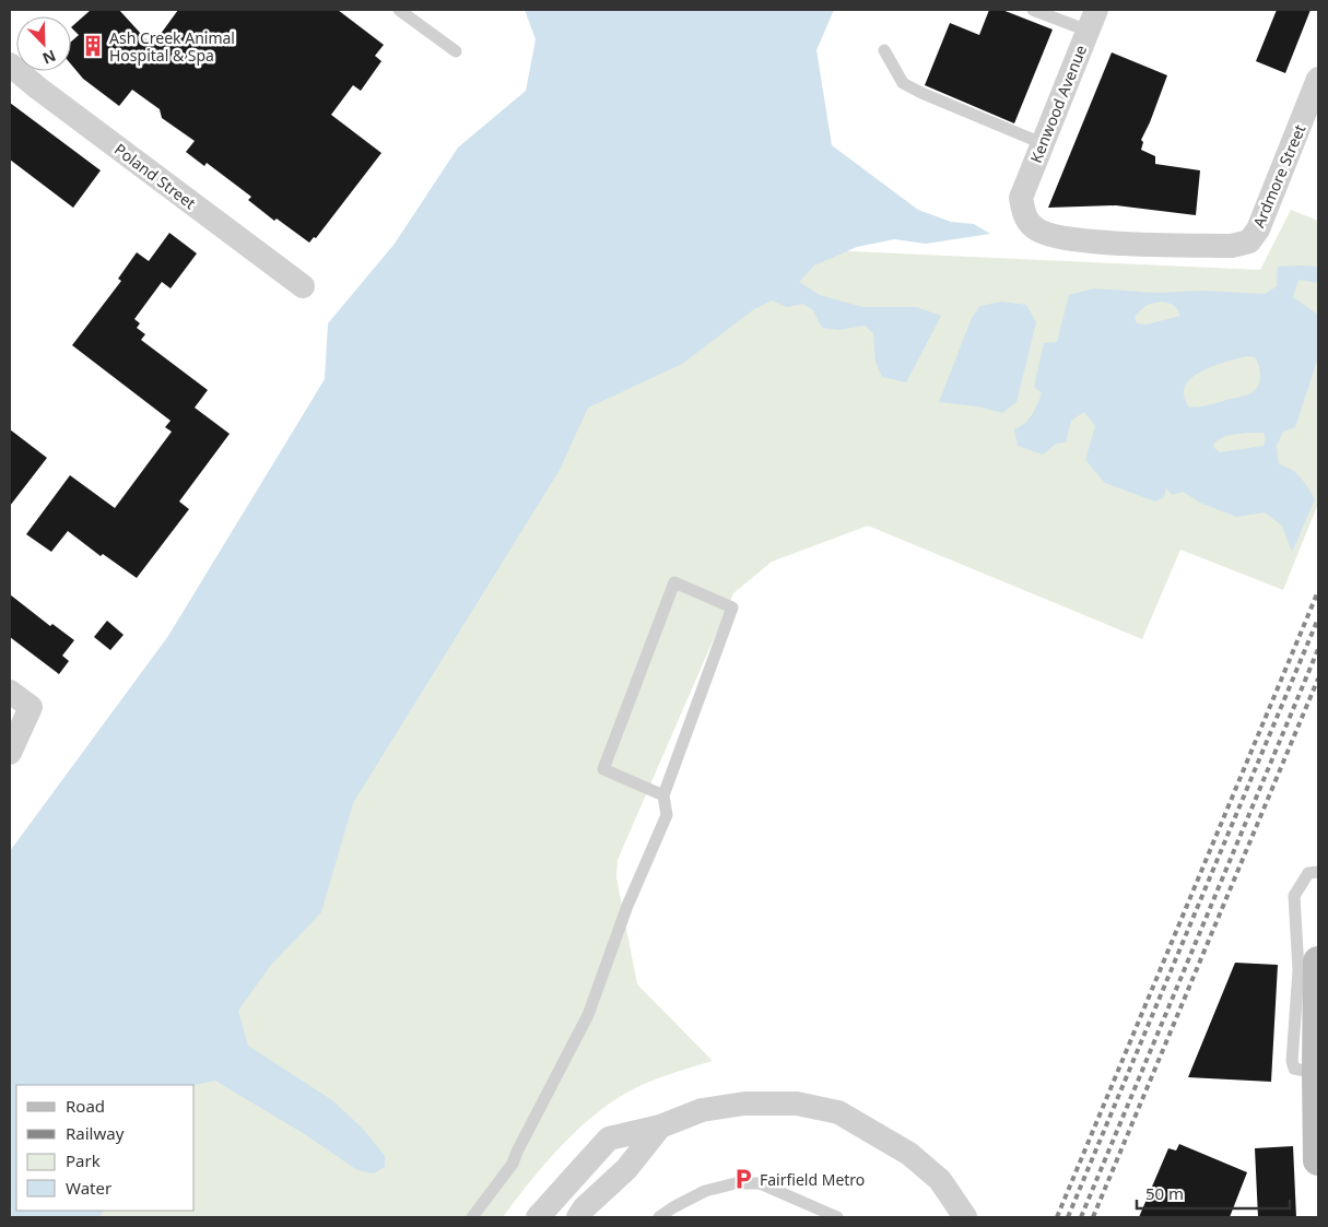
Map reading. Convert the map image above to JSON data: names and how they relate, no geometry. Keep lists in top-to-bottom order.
{
  "streets": {
    "street": ["Kenwood Avenue", "Poland Street", "Ardmore Street"]
  },
  "crossings": [
    ["Kenwood Avenue", "Ardmore Street"]
  ],
  "places": {
    "building": ["Ash Creek Animal Hospital & Spa"],
    "parking": ["Fairfield Metro"]
  },
  "legend": [
    "Road",
    "Railway",
    "Park",
    "Water"
  ],
  "scale_bar": "50 m",
  "north": "bottom right"
}
